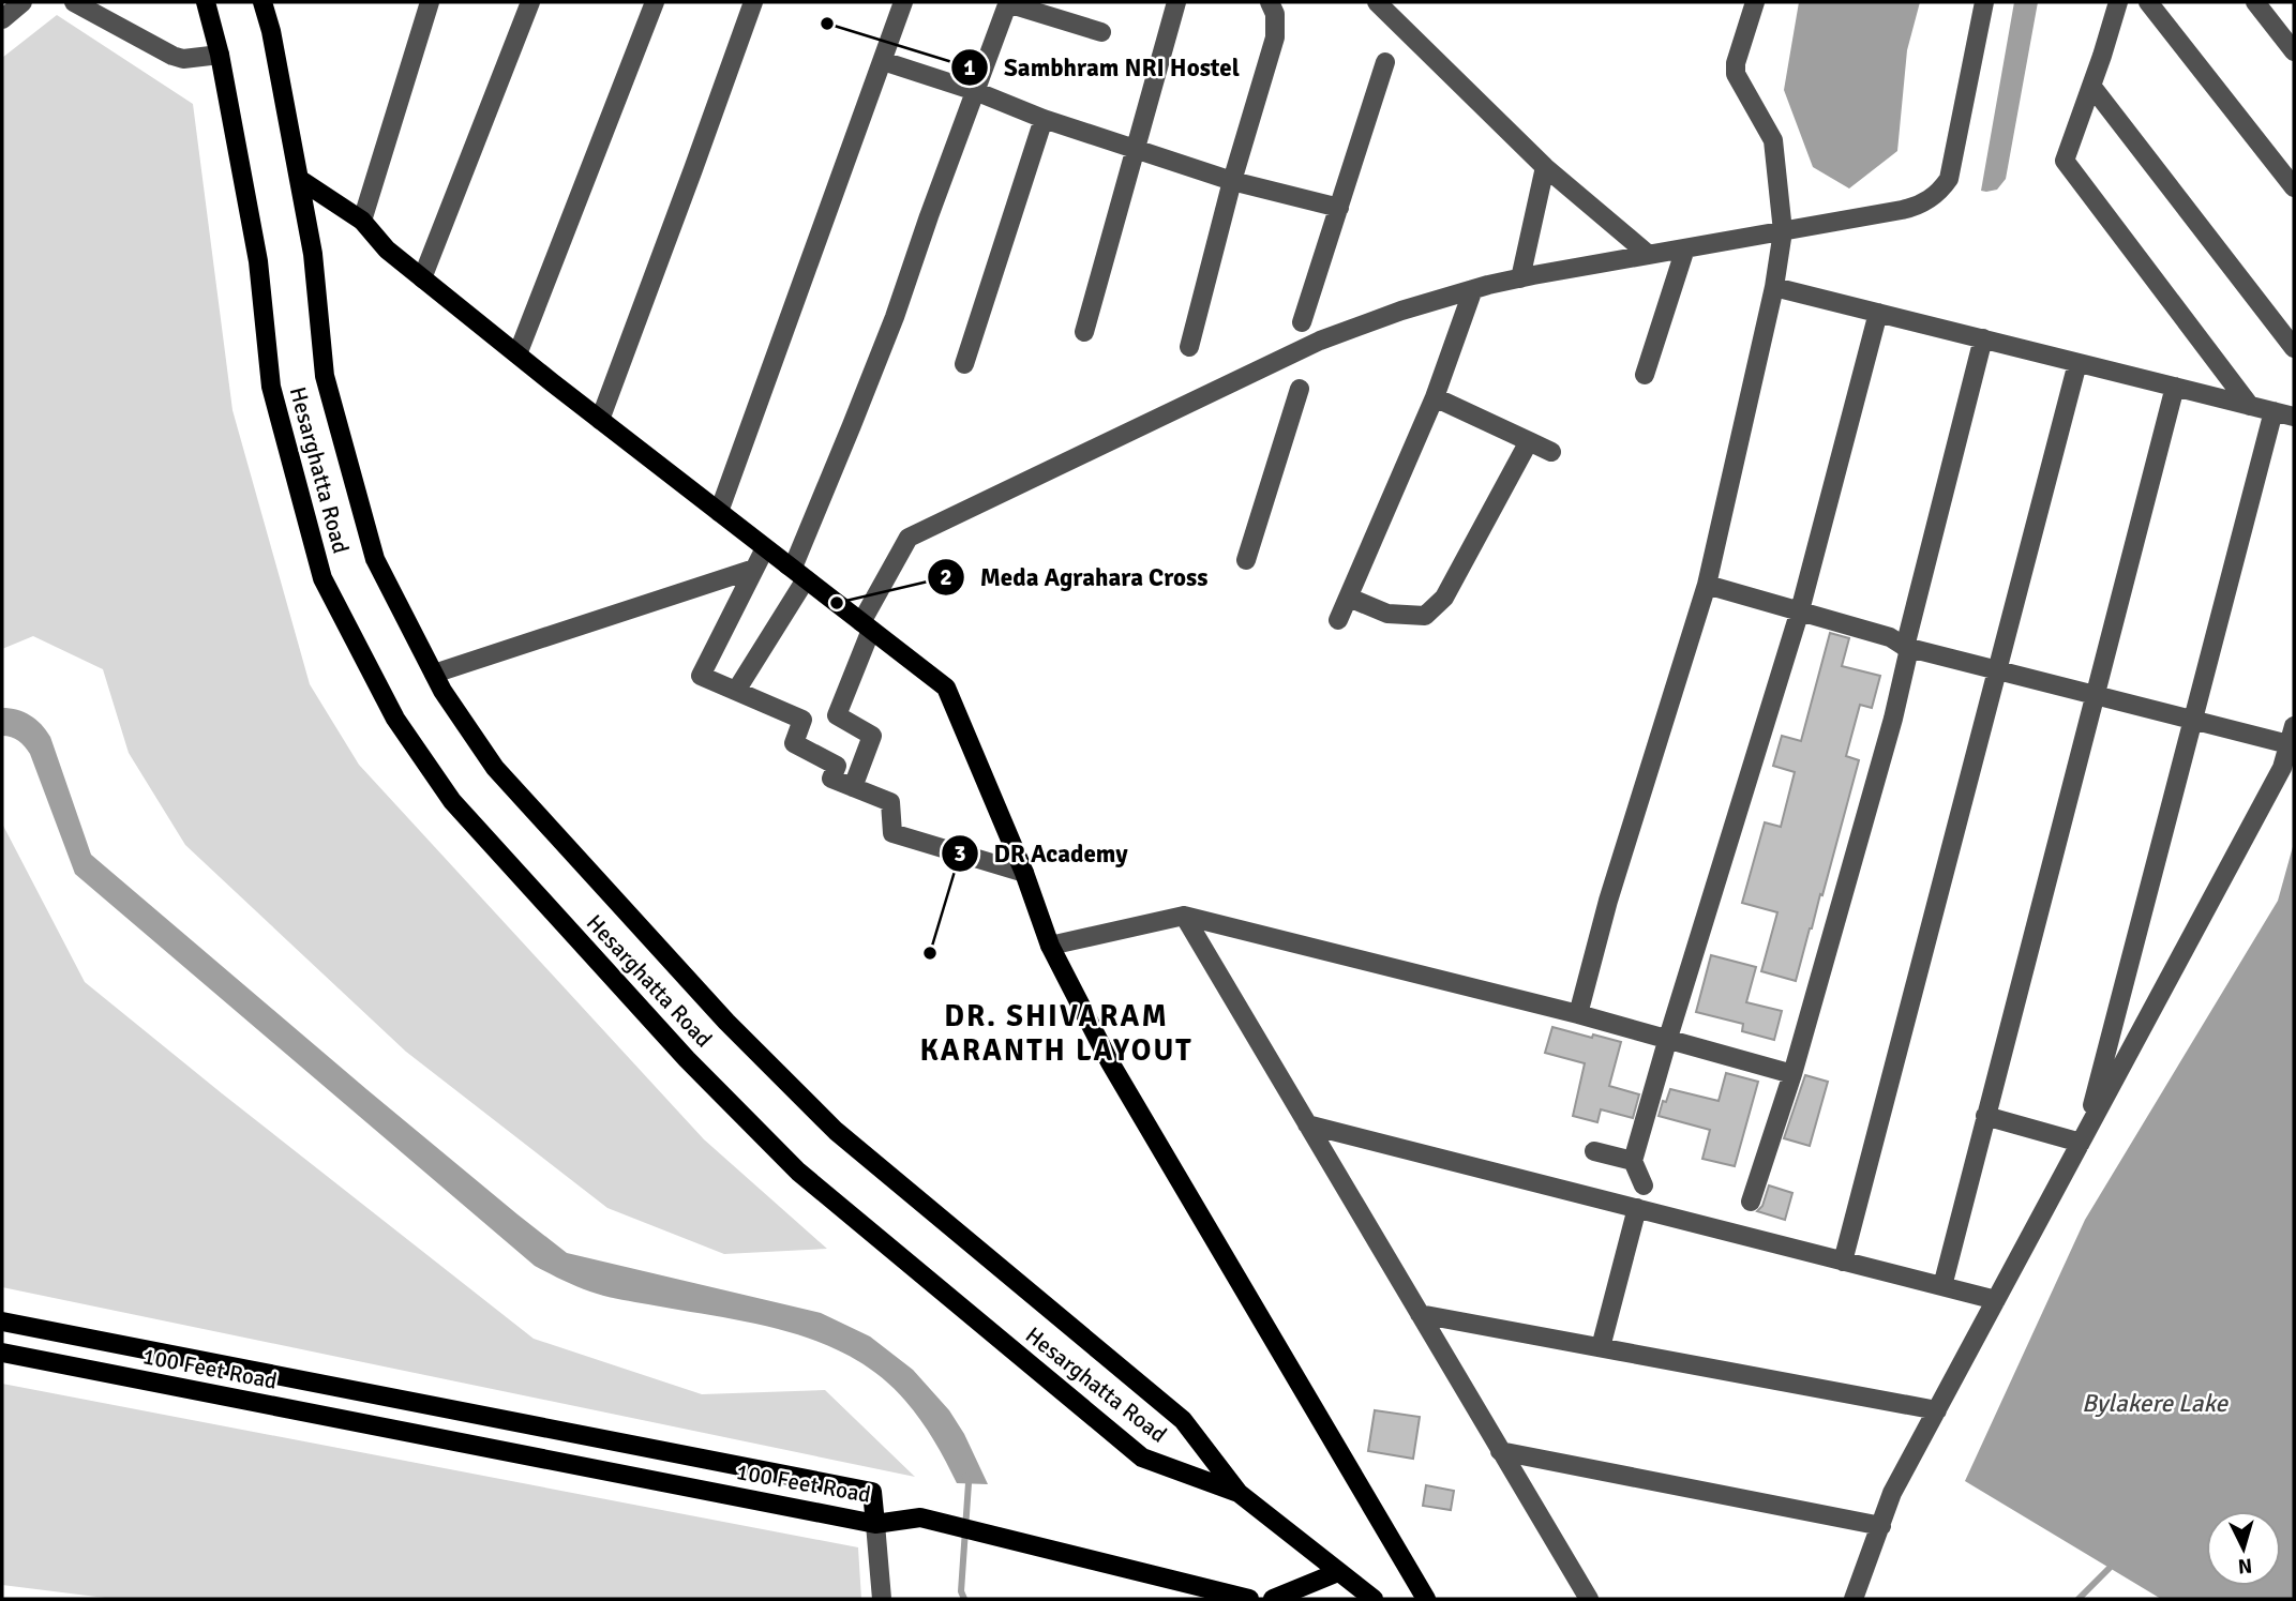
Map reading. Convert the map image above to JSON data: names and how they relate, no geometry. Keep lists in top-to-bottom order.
{
  "streets": {
    "main road": ["Hesarghatta Road", "100 Feet Road"]
  },
  "districts": ["DR. SHIVARAM KARANTH LAYOUT"],
  "water": ["Bylakere Lake"],
  "places": ["Sambhram NRI Hostel", "Meda Agrahara Cross", "DR Academy"],
  "north": "bottom"
}
